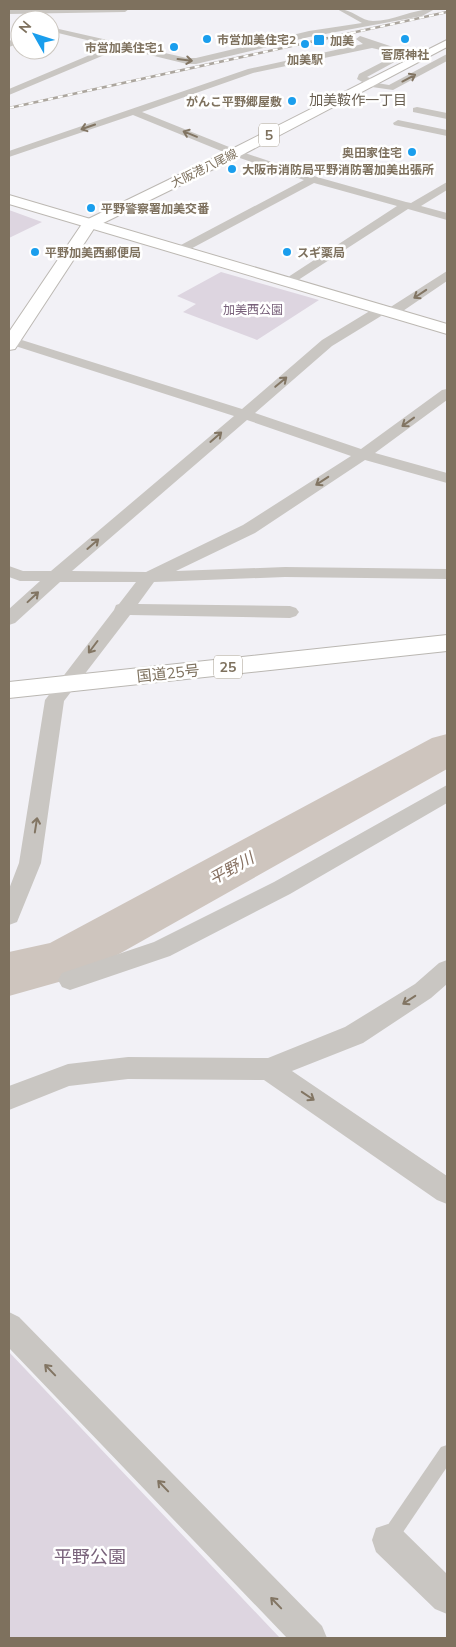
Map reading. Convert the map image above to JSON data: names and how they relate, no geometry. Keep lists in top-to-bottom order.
{
  "streets": {
    "main road": [
      "5",
      "大阪港八尾線",
      "25",
      "国道25号"
    ]
  },
  "districts": ["加美鞍作一丁目"],
  "water": ["平野川"],
  "parks": ["加美西公園", "平野公園"],
  "places": {
    "other": [
      "市営加美住宅2",
      "菅原神社",
      "加美駅",
      "市営加美住宅1",
      "がんこ平野郷屋敷",
      "奥田家住宅",
      "大阪市消防局平野消防署加美出張所",
      "平野警察署加美交番",
      "平野加美西郵便局",
      "スギ薬局"
    ],
    "transit": ["加美"]
  },
  "north": "top left"
}
